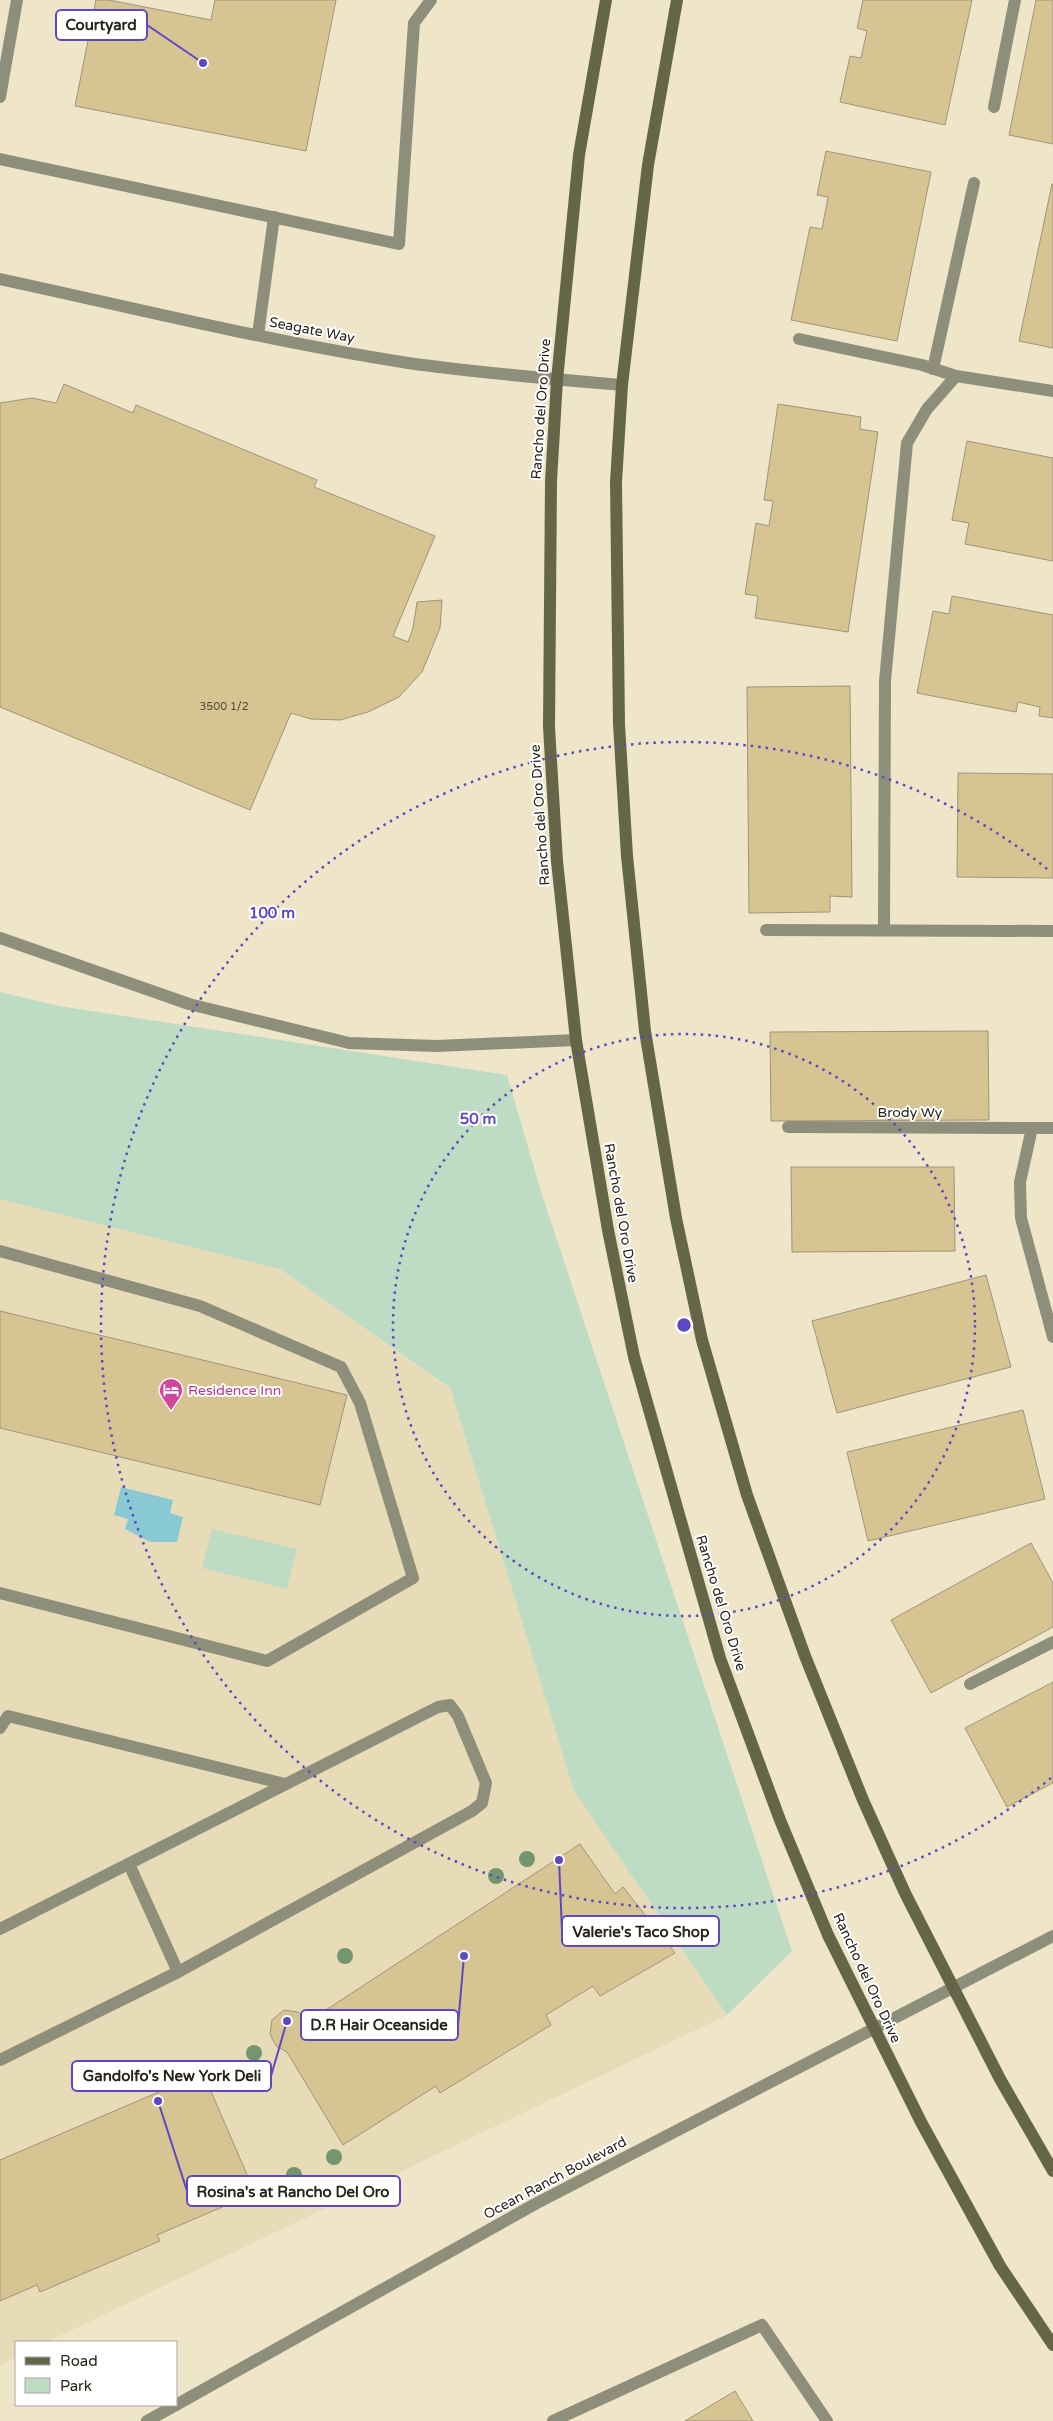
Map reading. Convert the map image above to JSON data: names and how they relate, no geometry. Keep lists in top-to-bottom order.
{
  "streets": {
    "main road": ["Rancho del Oro Drive"],
    "street": ["Seagate Way", "Brody Wy", "Ocean Ranch Boulevard"]
  },
  "crossings": [
    ["Seagate Way", "Rancho del Oro Drive"],
    ["Rancho del Oro Drive", "Ocean Ranch Boulevard"]
  ],
  "places": {
    "other": [
      "Courtyard",
      "Valerie's Taco Shop",
      "D.R Hair Oceanside",
      "Gandolfo's New York Deli",
      "Rosina's at Rancho Del Oro"
    ],
    "hotel": ["Residence Inn"]
  },
  "house_numbers": ["3500 1/2"],
  "legend": ["Road", "Park"],
  "rings": ["100 m", "50 m"]
}
